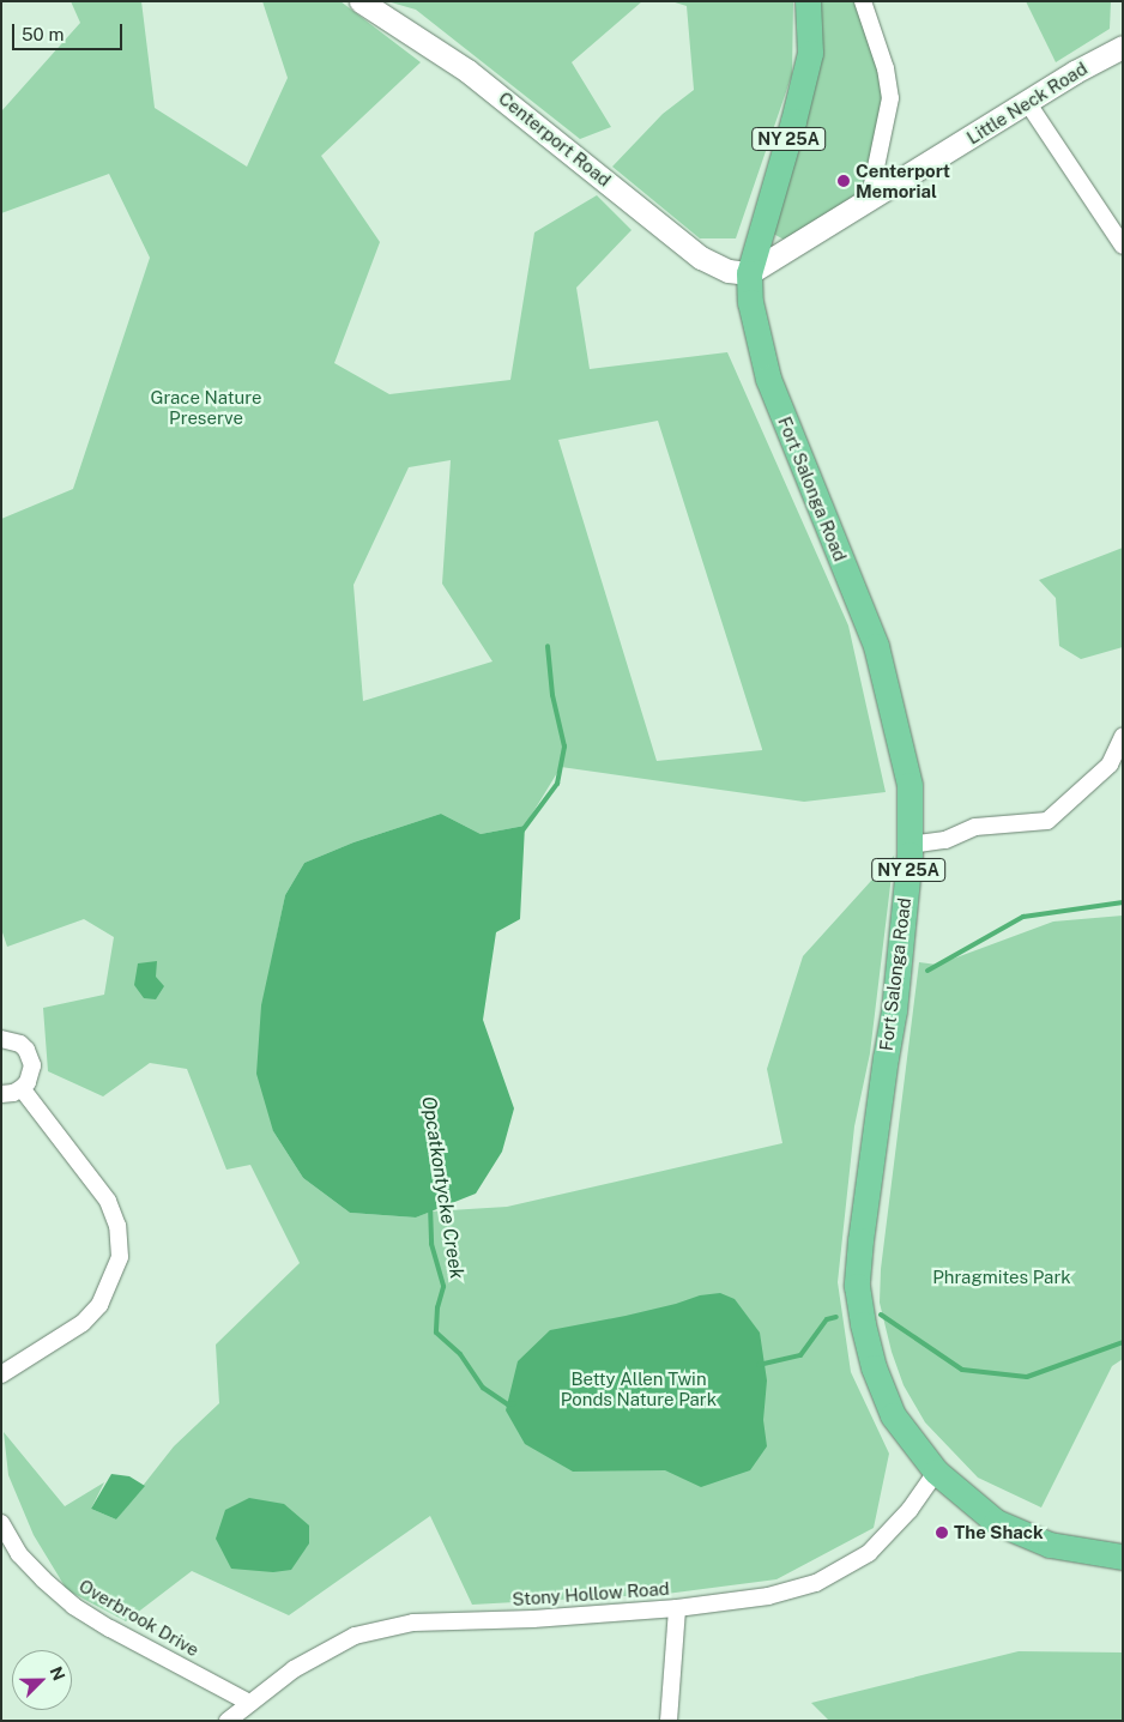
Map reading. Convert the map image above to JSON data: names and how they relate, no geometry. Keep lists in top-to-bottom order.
{
  "streets": {
    "main road": [
      "Little Neck Road",
      "Centerport Road",
      "NY 25A",
      "Fort Salonga Road"
    ],
    "street": ["Stony Hollow Road", "Overbrook Drive"]
  },
  "crossings": [
    ["Little Neck Road", "Centerport Road"],
    ["Little Neck Road", "NY 25A"],
    ["Little Neck Road", "Fort Salonga Road"],
    ["Centerport Road", "NY 25A"],
    ["Centerport Road", "Fort Salonga Road"],
    ["NY 25A", "Fort Salonga Road"],
    ["Fort Salonga Road", "Stony Hollow Road"],
    ["Stony Hollow Road", "Overbrook Drive"]
  ],
  "water": ["Opcatkontycke Creek"],
  "parks": ["Grace Nature Preserve", "Phragmites Park", "Betty Allen Twin Ponds Nature Park"],
  "places": ["Centerport Memorial", "The Shack"],
  "scale_bar": "50 m",
  "north": "top right"
}
